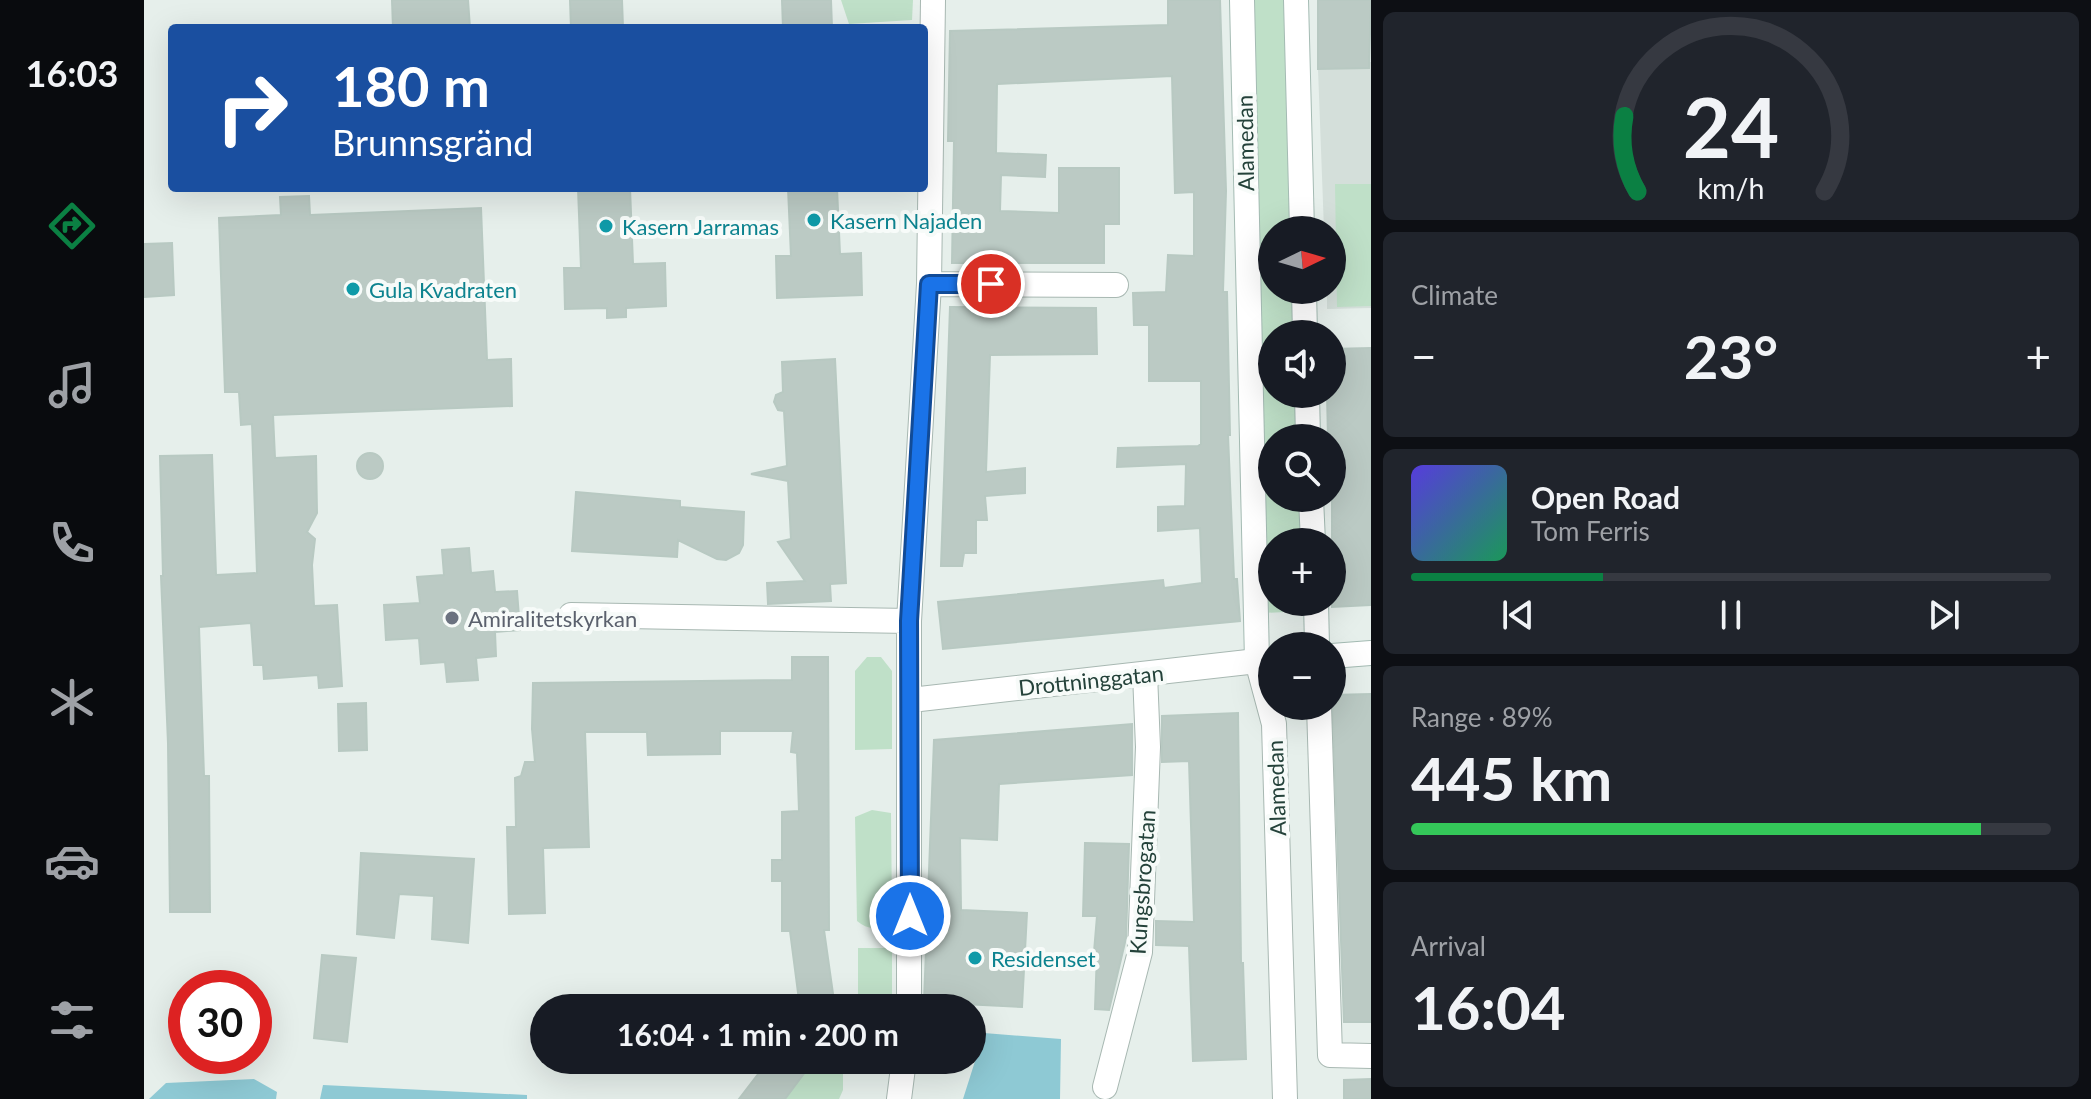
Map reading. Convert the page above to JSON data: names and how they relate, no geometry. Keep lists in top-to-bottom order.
{
  "streets": {
    "street": ["Alamedan", "Drottninggatan", "Kungsbrogatan"]
  },
  "crossings": [
    ["Drottninggatan", "Kungsbrogatan"]
  ],
  "places": [
    "Kasern Najaden",
    "Kasern Jarramas",
    "Gula Kvadraten",
    "Amiralitetskyrkan",
    "Residenset"
  ],
  "north": "right",
  "page": {
    "tabs": "16:03",
    "turn": ["180 m", "Brunnsgränd"],
    "map_buttons": ["+", "−"],
    "tile": [
      "Climate",
      ["Range · 89%", "445 km"],
      ["Arrival", "16:04"]
    ],
    "heat": ["−", "23°", "+"],
    "song": ["Open Road", "Tom Ferris"],
    "limit": "30",
    "trip": "16:04 · 1 min · 200 m",
    "gauge": ["24", "km/h"]
  }
}
